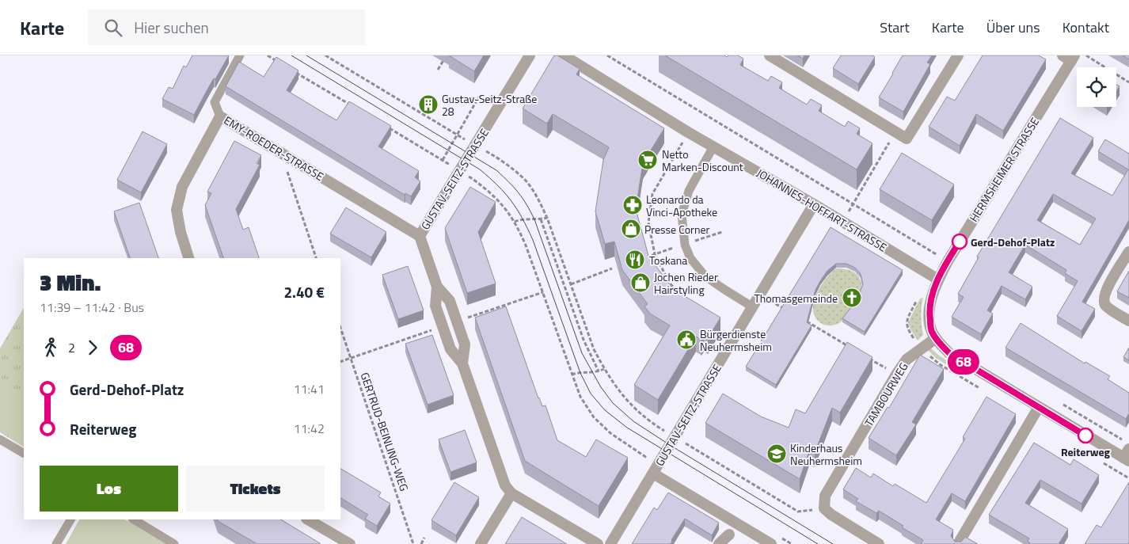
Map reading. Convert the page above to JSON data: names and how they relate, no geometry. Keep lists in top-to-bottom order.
{
  "streets": {
    "street": [
      "EMY-ROEDER-STRASSE",
      "HERMSHEIMER STRASSE",
      "GUSTAV-SEITZ-STRASSE",
      "JOHANNES-HOFFART-STRASSE",
      "TAMBOURWEG"
    ],
    "path": ["GERTRUD-BEINLING-WEG"]
  },
  "crossings": [
    ["EMY-ROEDER-STRASSE", "GUSTAV-SEITZ-STRASSE"],
    ["HERMSHEIMER STRASSE", "JOHANNES-HOFFART-STRASSE"],
    ["HERMSHEIMER STRASSE", "TAMBOURWEG"],
    ["GUSTAV-SEITZ-STRASSE", "JOHANNES-HOFFART-STRASSE"]
  ],
  "places": {
    "building": ["Gustav-Seitz-Straße 28"],
    "supermarket": ["Netto Marken-Discount"],
    "pharmacy": ["Leonardo da Vinci-Apotheke"],
    "shop": ["Presse Corner", "Jochen Rieder Hairstyling"],
    "other": ["Gerd-Dehof-Platz", "Reiterweg"],
    "restaurant": ["Toskana"],
    "church": ["Thomasgemeinde"],
    "public building": ["Bürgerdienste Neuhermsheim"],
    "school or university": ["Kinderhaus Neuhermsheim"]
  },
  "lines": ["bus line 68"],
  "page": {
    "header": "Karte",
    "search": "Hier suchen",
    "nav": [
      "Start",
      "Karte",
      "Über uns",
      "Kontakt"
    ],
    "on_map": "68",
    "heading": ["3 Min.", "11:39 – 11:42 · Bus", "2.40 €"],
    "legs": ["2", "68"],
    "list": [
      {
        "name": "Gerd-Dehof-Platz",
        "value": "11:41"
      },
      {
        "name": "Reiterweg",
        "value": "11:42"
      }
    ],
    "buttons": ["Los", "Tickets"]
  }
}
